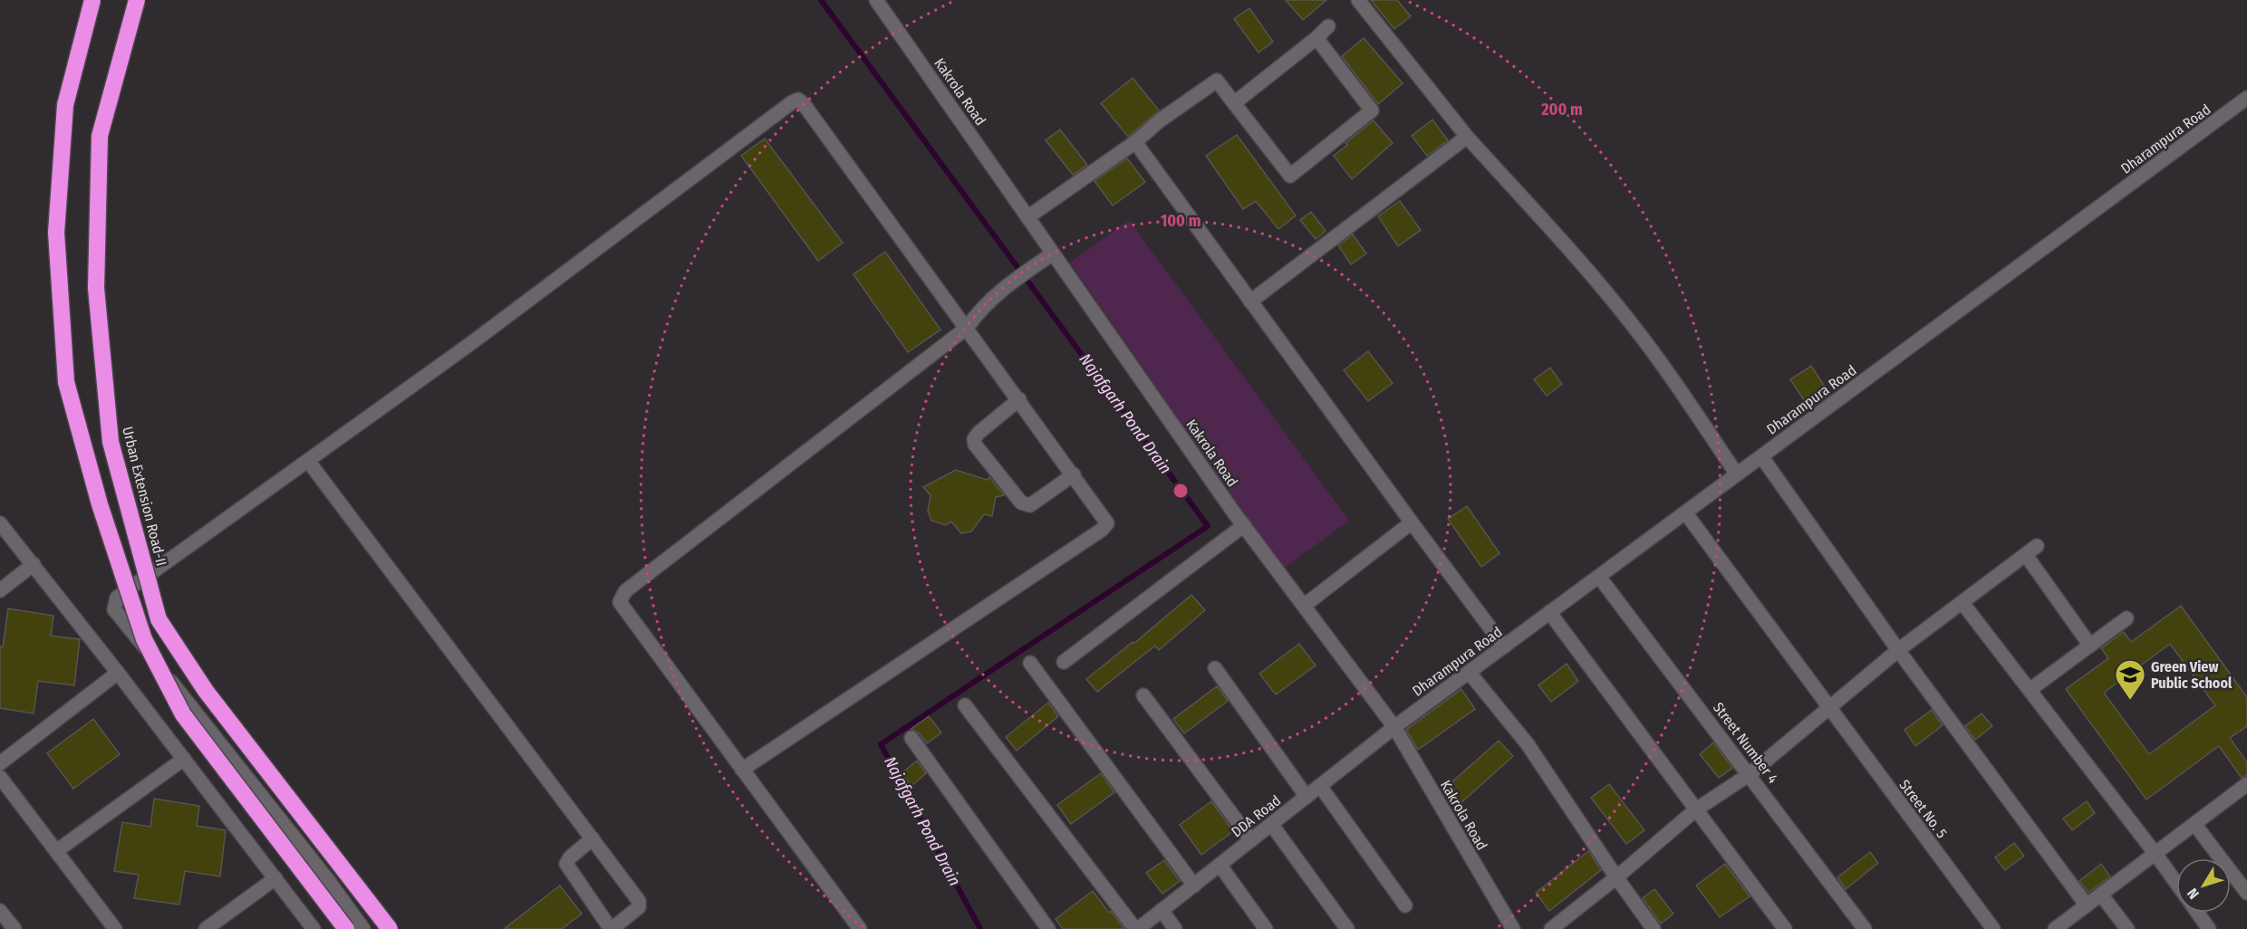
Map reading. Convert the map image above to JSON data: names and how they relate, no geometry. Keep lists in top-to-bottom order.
{
  "streets": {
    "highway": ["Urban Extension Road-II"],
    "street": [
      "Kakrola Road",
      "Dharampura Road",
      "Street Number 4",
      "Street No. 5",
      "DDA Road"
    ]
  },
  "crossings": [
    ["Kakrola Road", "Dharampura Road"],
    ["Kakrola Road", "DDA Road"],
    ["Dharampura Road", "Street Number 4"],
    ["Dharampura Road", "Street No. 5"],
    ["Dharampura Road", "DDA Road"]
  ],
  "water": ["Najafgarh Pond Drain"],
  "places": {
    "school or university": ["Green View Public School"]
  },
  "north": "bottom left",
  "rings": ["200 m", "100 m"]
}
